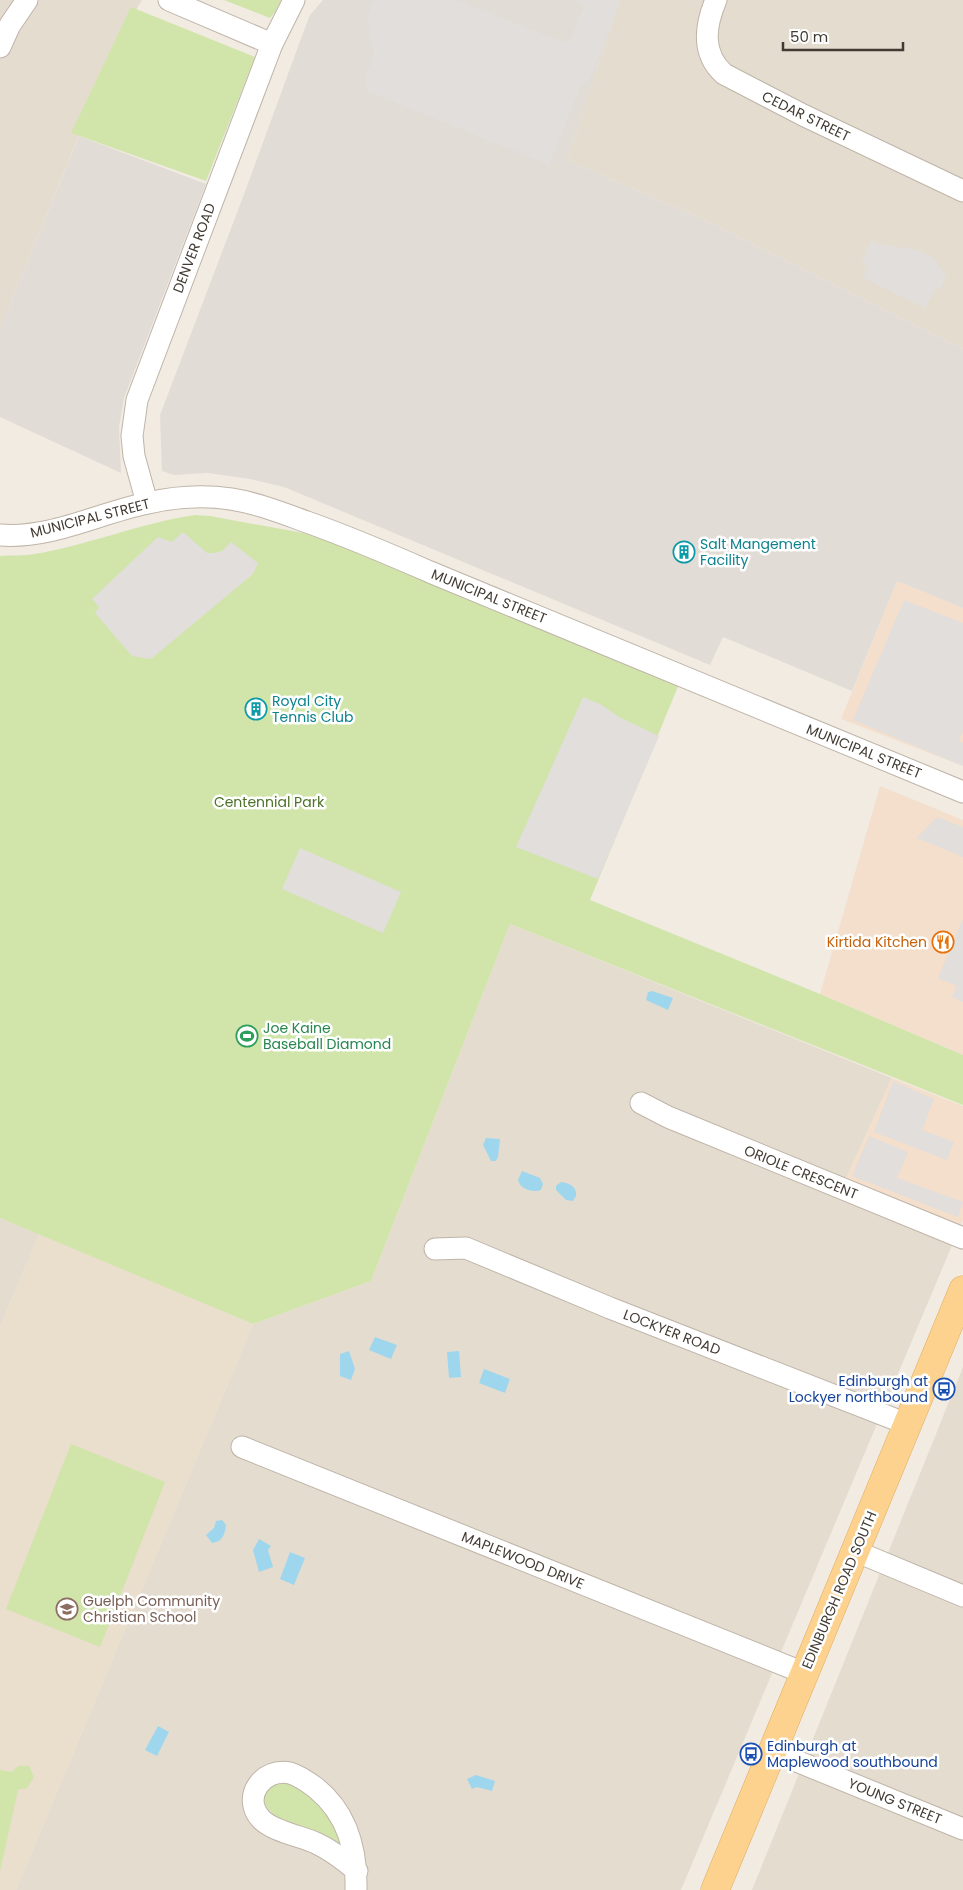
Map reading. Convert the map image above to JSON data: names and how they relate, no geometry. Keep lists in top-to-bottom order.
{
  "streets": {
    "main road": ["EDINBURGH ROAD SOUTH"],
    "street": [
      "CEDAR STREET",
      "DENVER ROAD",
      "MUNICIPAL STREET",
      "ORIOLE CRESCENT",
      "LOCKYER ROAD",
      "MAPLEWOOD DRIVE",
      "YOUNG STREET"
    ]
  },
  "crossings": [
    ["DENVER ROAD", "MUNICIPAL STREET"],
    ["LOCKYER ROAD", "EDINBURGH ROAD SOUTH"],
    ["MAPLEWOOD DRIVE", "EDINBURGH ROAD SOUTH"],
    ["EDINBURGH ROAD SOUTH", "YOUNG STREET"]
  ],
  "parks": ["Centennial Park"],
  "places": {
    "building": ["Salt Mangement Facility", "Royal City Tennis Club"],
    "restaurant": ["Kirtida Kitchen"],
    "sports": ["Joe Kaine Baseball Diamond"],
    "bus stop": ["Edinburgh at Lockyer northbound", "Edinburgh at Maplewood southbound"],
    "school or university": ["Guelph Community Christian School"]
  },
  "scale_bar": "50 m"
}
